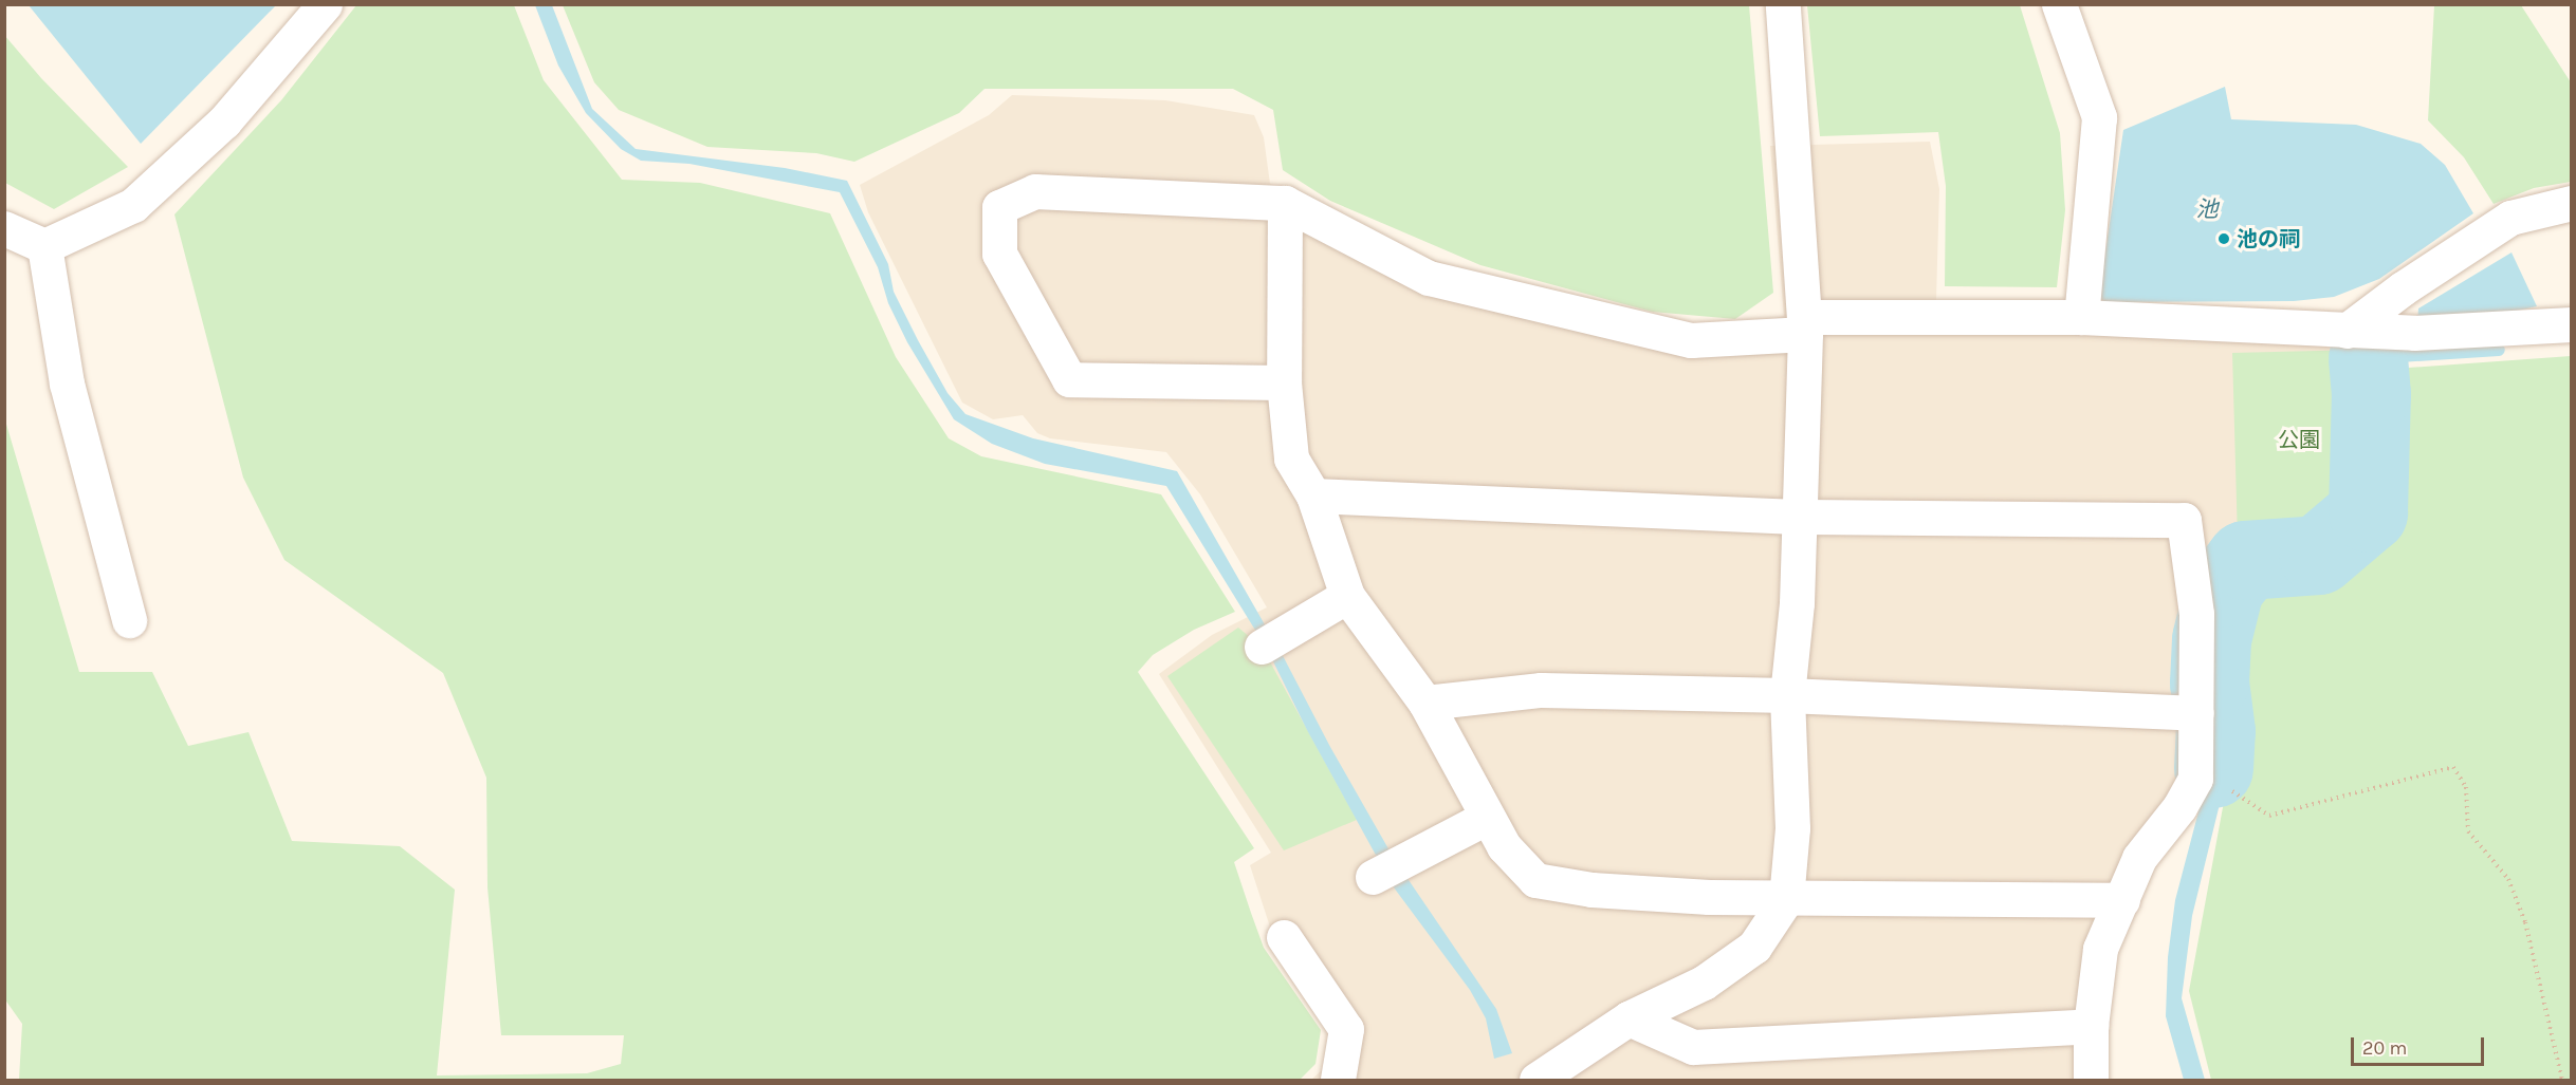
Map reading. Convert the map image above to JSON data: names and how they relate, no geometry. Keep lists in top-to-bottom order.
{
  "water": ["池"],
  "parks": ["公園"],
  "places": ["池の祠"],
  "scale_bar": "20 m"
}
